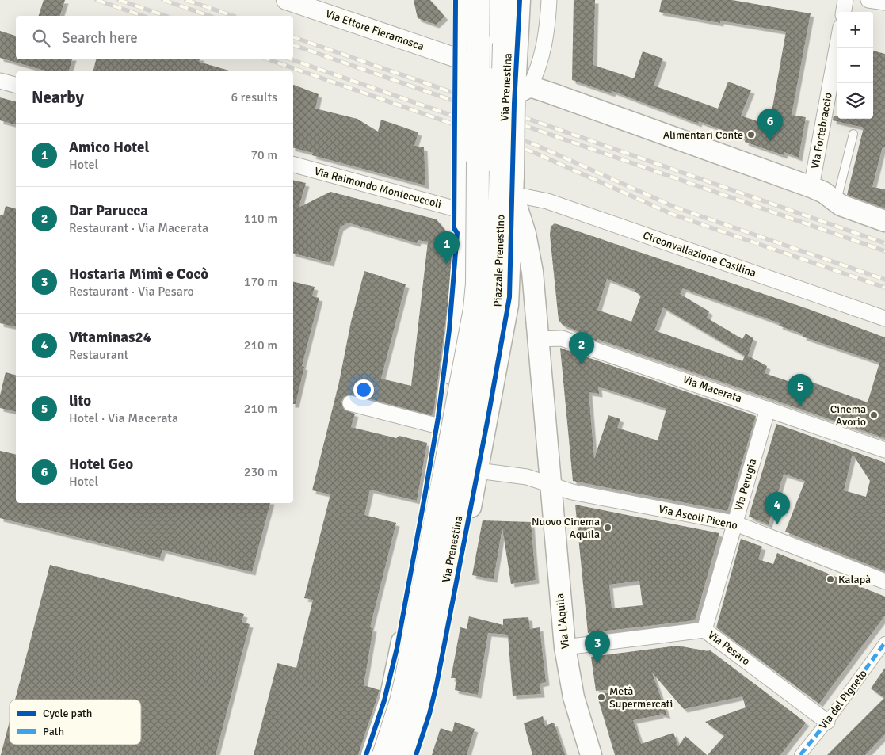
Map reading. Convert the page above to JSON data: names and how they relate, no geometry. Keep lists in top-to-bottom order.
{
  "streets": {
    "main road": ["Via Prenestina", "Piazzale Prenestino", "Via L'Aquila"],
    "street": [
      "Via Ettore Fieramosca",
      "Via Fortebraccio",
      "Via Raimondo Montecuccoli",
      "Circonvallazione Casilina",
      "Via Macerata",
      "Via Perugia",
      "Via Ascoli Piceno",
      "Via Pesaro",
      "Via del Pigneto"
    ]
  },
  "crossings": [
    ["Via Prenestina", "Via Raimondo Montecuccoli"],
    ["Via Prenestina", "Circonvallazione Casilina"],
    ["Via Prenestina", "Piazzale Prenestino"],
    ["Circonvallazione Casilina", "Piazzale Prenestino"],
    ["Piazzale Prenestino", "Via Macerata"],
    ["Piazzale Prenestino", "Via Ascoli Piceno"],
    ["Piazzale Prenestino", "Via L'Aquila"],
    ["Via Macerata", "Via Perugia"],
    ["Via Perugia", "Via Ascoli Piceno"],
    ["Via Perugia", "Via Pesaro"],
    ["Via Ascoli Piceno", "Via L'Aquila"],
    ["Via L'Aquila", "Via Pesaro"],
    ["Via Pesaro", "Via del Pigneto"]
  ],
  "places": [
    "Alimentari Conte",
    "Cinema Avorio",
    "Nuovo Cinema Aquila",
    "Kalapà",
    "Metà Supermercati"
  ],
  "legend": ["Cycle path", "Path"],
  "page": {
    "map_buttons": ["+", "−"],
    "search": "Search here",
    "heading": ["Nearby", "6 results"],
    "pins": [
      "6",
      "1",
      "2",
      "5",
      "4",
      "3"
    ],
    "list": [
      {
        "mark": "1",
        "name": "Amico Hotel",
        "note": "Hotel",
        "value": "70 m"
      },
      {
        "mark": "2",
        "name": "Dar Parucca",
        "note": "Restaurant · Via Macerata",
        "value": "110 m"
      },
      {
        "mark": "3",
        "name": "Hostaria Mimì e Cocò",
        "note": "Restaurant · Via Pesaro",
        "value": "170 m"
      },
      {
        "mark": "4",
        "name": "Vitaminas24",
        "note": "Restaurant",
        "value": "210 m"
      },
      {
        "mark": "5",
        "name": "lito",
        "note": "Hotel · Via Macerata",
        "value": "210 m"
      },
      {
        "mark": "6",
        "name": "Hotel Geo",
        "note": "Hotel",
        "value": "230 m"
      }
    ]
  }
}
